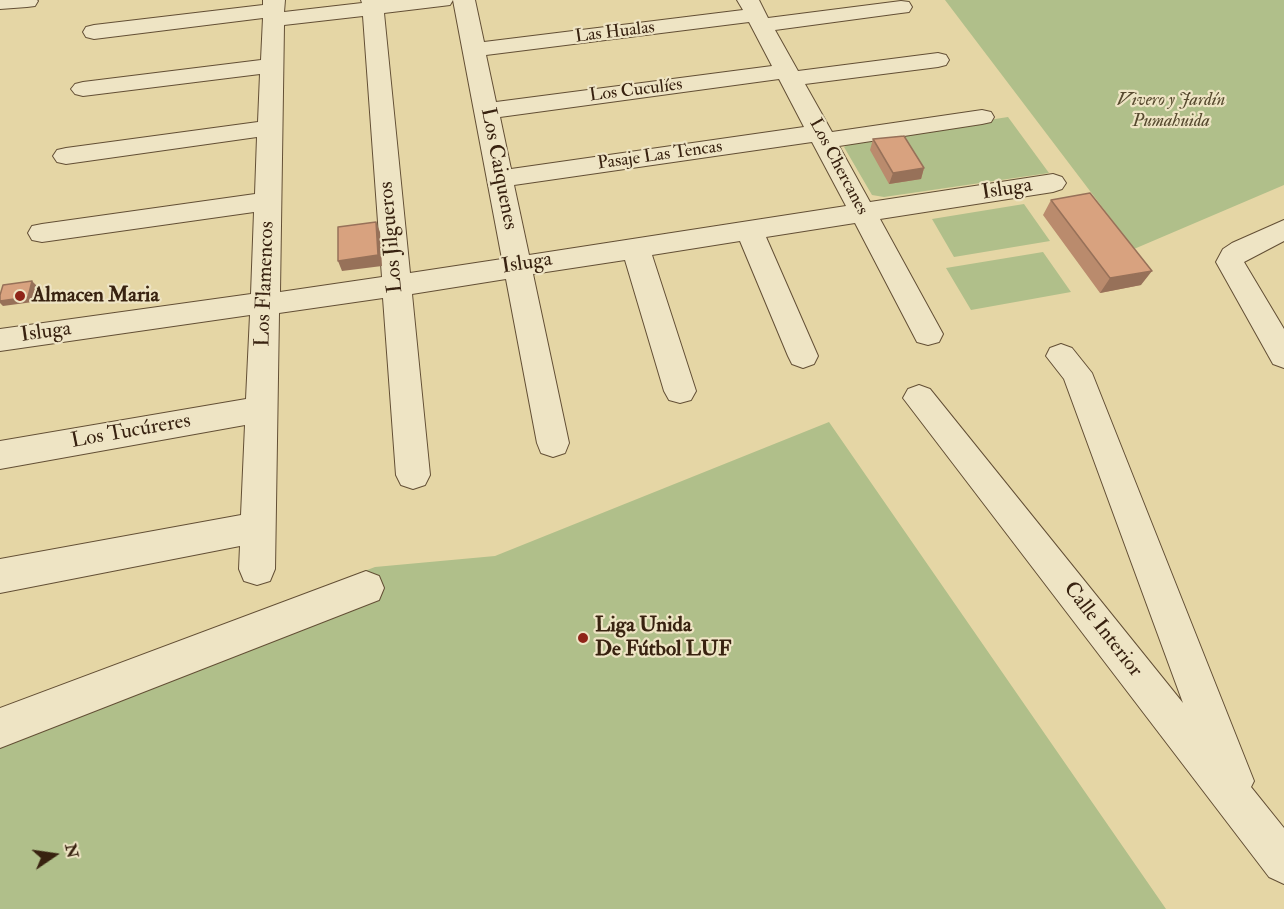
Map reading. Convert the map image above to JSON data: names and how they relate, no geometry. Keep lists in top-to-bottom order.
{
  "streets": {
    "street": [
      "Las Hualas",
      "Los Cuculíes",
      "Pasaje Las Tencas",
      "Los Chercanes",
      "Los Caiquenes",
      "Isluga",
      "Los Jilgueros",
      "Los Flamencos",
      "Los Tucúreres",
      "Calle Interior"
    ]
  },
  "crossings": [
    ["Las Hualas", "Los Chercanes"],
    ["Las Hualas", "Los Caiquenes"],
    ["Los Cuculíes", "Los Chercanes"],
    ["Los Cuculíes", "Los Caiquenes"],
    ["Pasaje Las Tencas", "Los Chercanes"],
    ["Pasaje Las Tencas", "Los Caiquenes"],
    ["Los Chercanes", "Isluga"],
    ["Los Caiquenes", "Isluga"],
    ["Isluga", "Los Jilgueros"],
    ["Isluga", "Los Flamencos"],
    ["Los Flamencos", "Los Tucúreres"]
  ],
  "parks": ["Vivero y Jardín Pumahuida"],
  "places": ["Almacen Maria", "Liga Unida De Fútbol LUF"],
  "north": "right"
}
